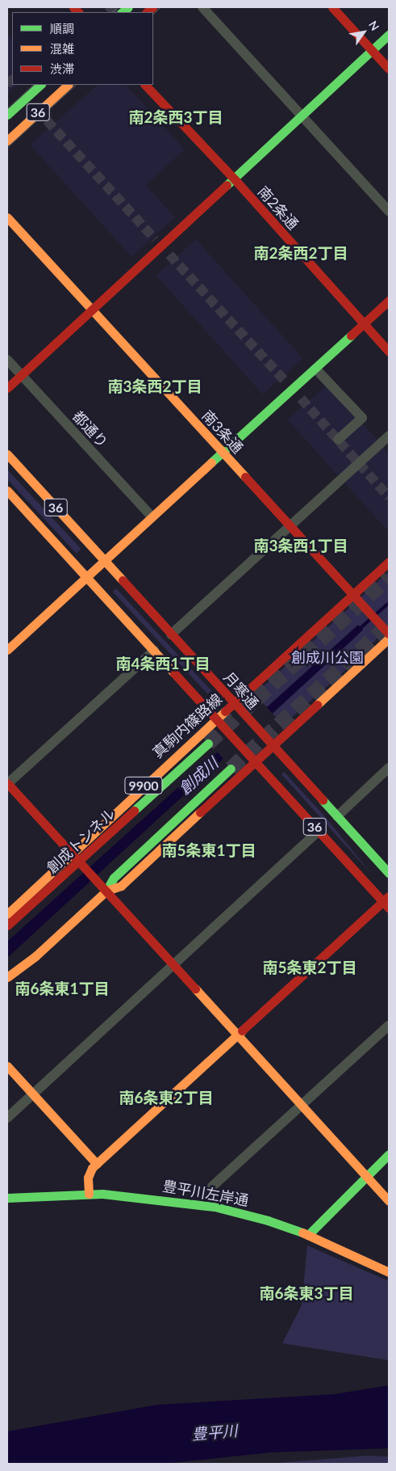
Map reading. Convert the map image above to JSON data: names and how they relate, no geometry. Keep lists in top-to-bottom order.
{
  "streets": {
    "main road": [
      "36",
      "南2条通",
      "南3条通",
      "月寒通",
      "真駒内篠路線",
      "9900",
      "創成トンネル",
      "豊平川左岸通"
    ],
    "street": ["都通り"]
  },
  "crossings": [
    ["36", "真駒内篠路線"],
    ["南3条通", "真駒内篠路線"],
    ["月寒通", "真駒内篠路線"]
  ],
  "districts": [
    "南2条西3丁目",
    "南2条西2丁目",
    "南3条西2丁目",
    "南3条西1丁目",
    "南4条西1丁目",
    "南5条東1丁目",
    "南5条東2丁目",
    "南6条東1丁目",
    "南6条東2丁目",
    "南6条東3丁目"
  ],
  "water": ["創成川", "豊平川"],
  "parks": ["創成川公園"],
  "legend": ["順調", "混雑", "渋滞"],
  "north": "top right"
}
